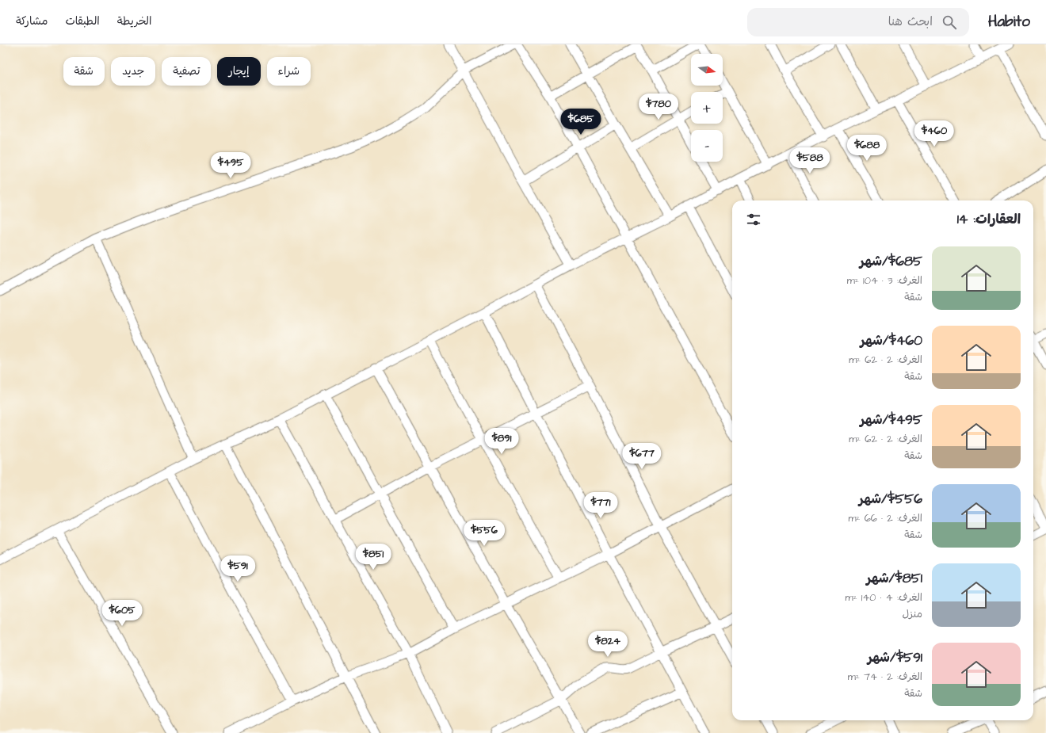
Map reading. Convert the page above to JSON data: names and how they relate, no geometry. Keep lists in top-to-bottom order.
{
  "north": "right",
  "page": {
    "header": "Habito",
    "search": "ابحث هنا",
    "nav": ["الخريطة", "الطبقات", "مشاركة"],
    "map_buttons": ["+", "−"],
    "chip": [
      "شراء",
      "إيجار",
      "تصفية",
      "جديد",
      "شقة"
    ],
    "price": [
      "$780",
      "$685",
      "$460",
      "$688",
      "$588",
      "$495",
      "$891",
      "$677",
      "$771",
      "$556",
      "$851",
      "$591",
      "$605",
      "$824"
    ],
    "heading": "العقارات: 14",
    "list": [
      {
        "name": "$685/شهر",
        "note": "الغرف: 3 · 104 m² · شقة"
      },
      {
        "name": "$460/شهر",
        "note": "الغرف: 2 · 62 m² · شقة"
      },
      {
        "name": "$495/شهر",
        "note": "الغرف: 2 · 62 m² · شقة"
      },
      {
        "name": "$556/شهر",
        "note": "الغرف: 2 · 66 m² · شقة"
      },
      {
        "name": "$851/شهر",
        "note": "الغرف: 4 · 140 m² · منزل"
      },
      {
        "name": "$591/شهر",
        "note": "الغرف: 2 · 74 m² · شقة"
      }
    ]
  }
}
